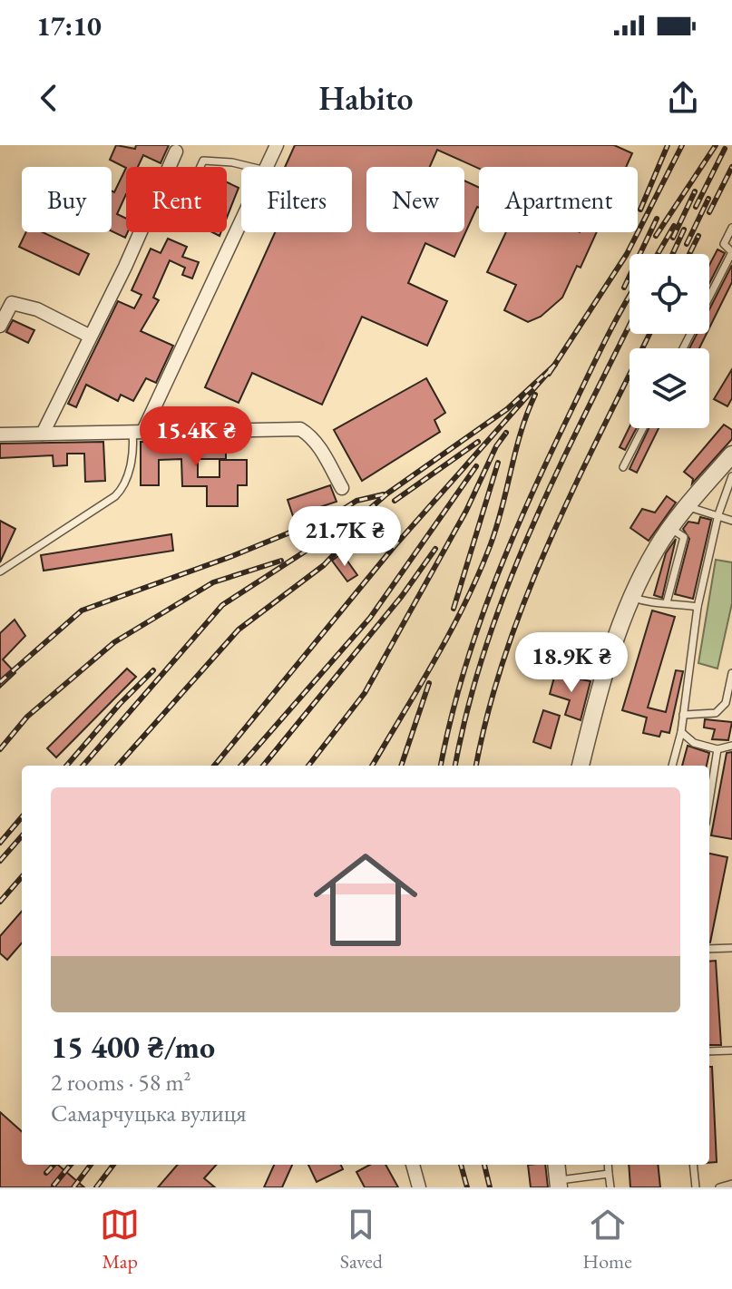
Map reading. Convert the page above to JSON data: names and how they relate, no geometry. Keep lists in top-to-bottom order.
{
  "page": {
    "status": "17:10",
    "header": "Habito",
    "chip": [
      "Buy",
      "Rent",
      "Filters",
      "New",
      "Apartment"
    ],
    "price": ["15.4K ₴", "21.7K ₴", "18.9K ₴"],
    "list": [
      {
        "name": "15 400 ₴/mo",
        "note": "2 rooms · 58 m² · Самарчуцька вулиця"
      }
    ],
    "tabs": ["Map", "Saved", "Home"]
  }
}
